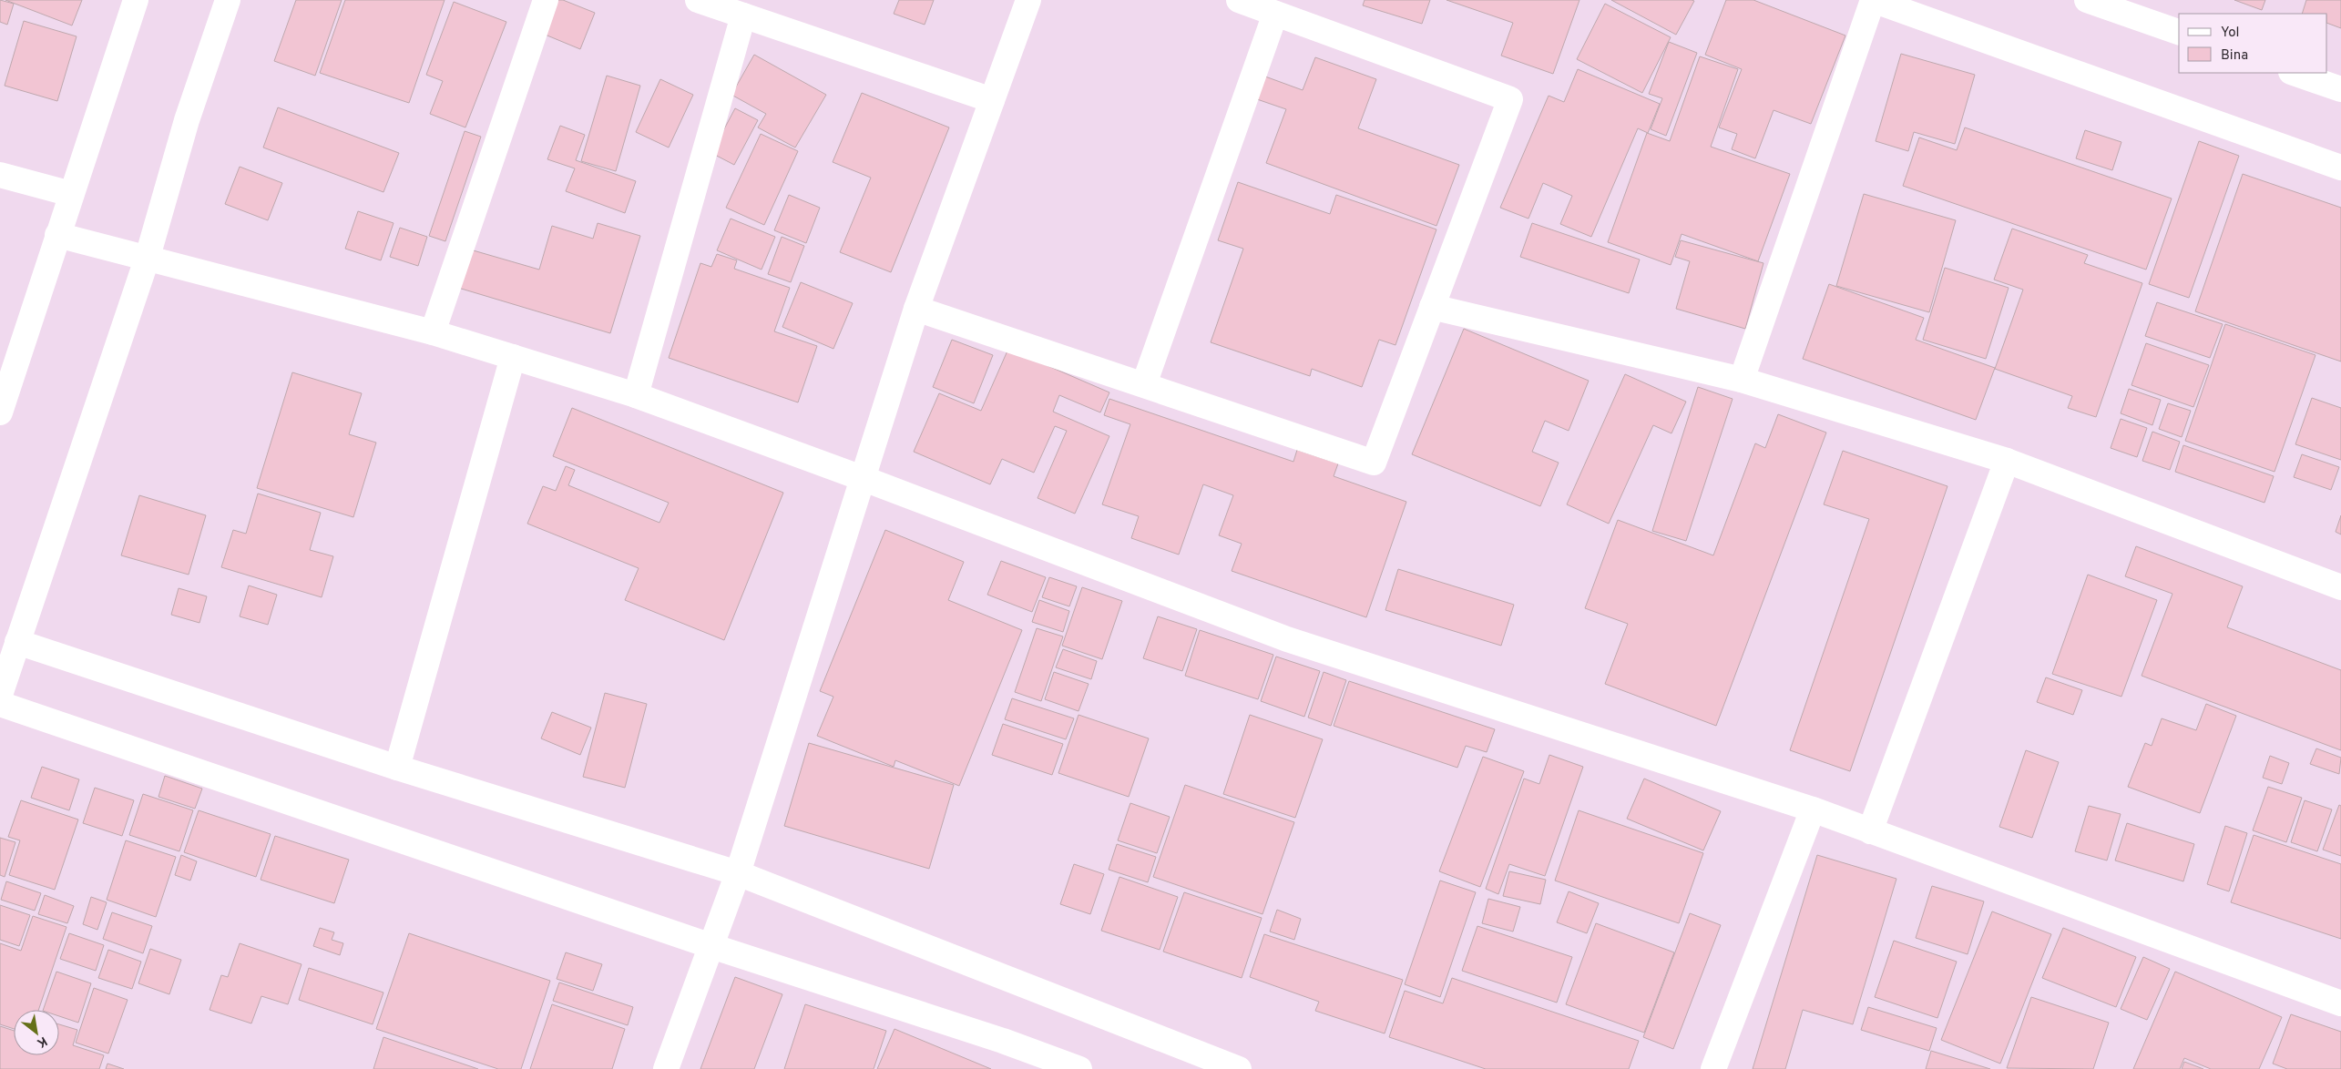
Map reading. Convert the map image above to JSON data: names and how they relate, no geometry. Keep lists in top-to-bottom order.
{
  "legend": ["Yol", "Bina"],
  "north": "bottom right"
}
